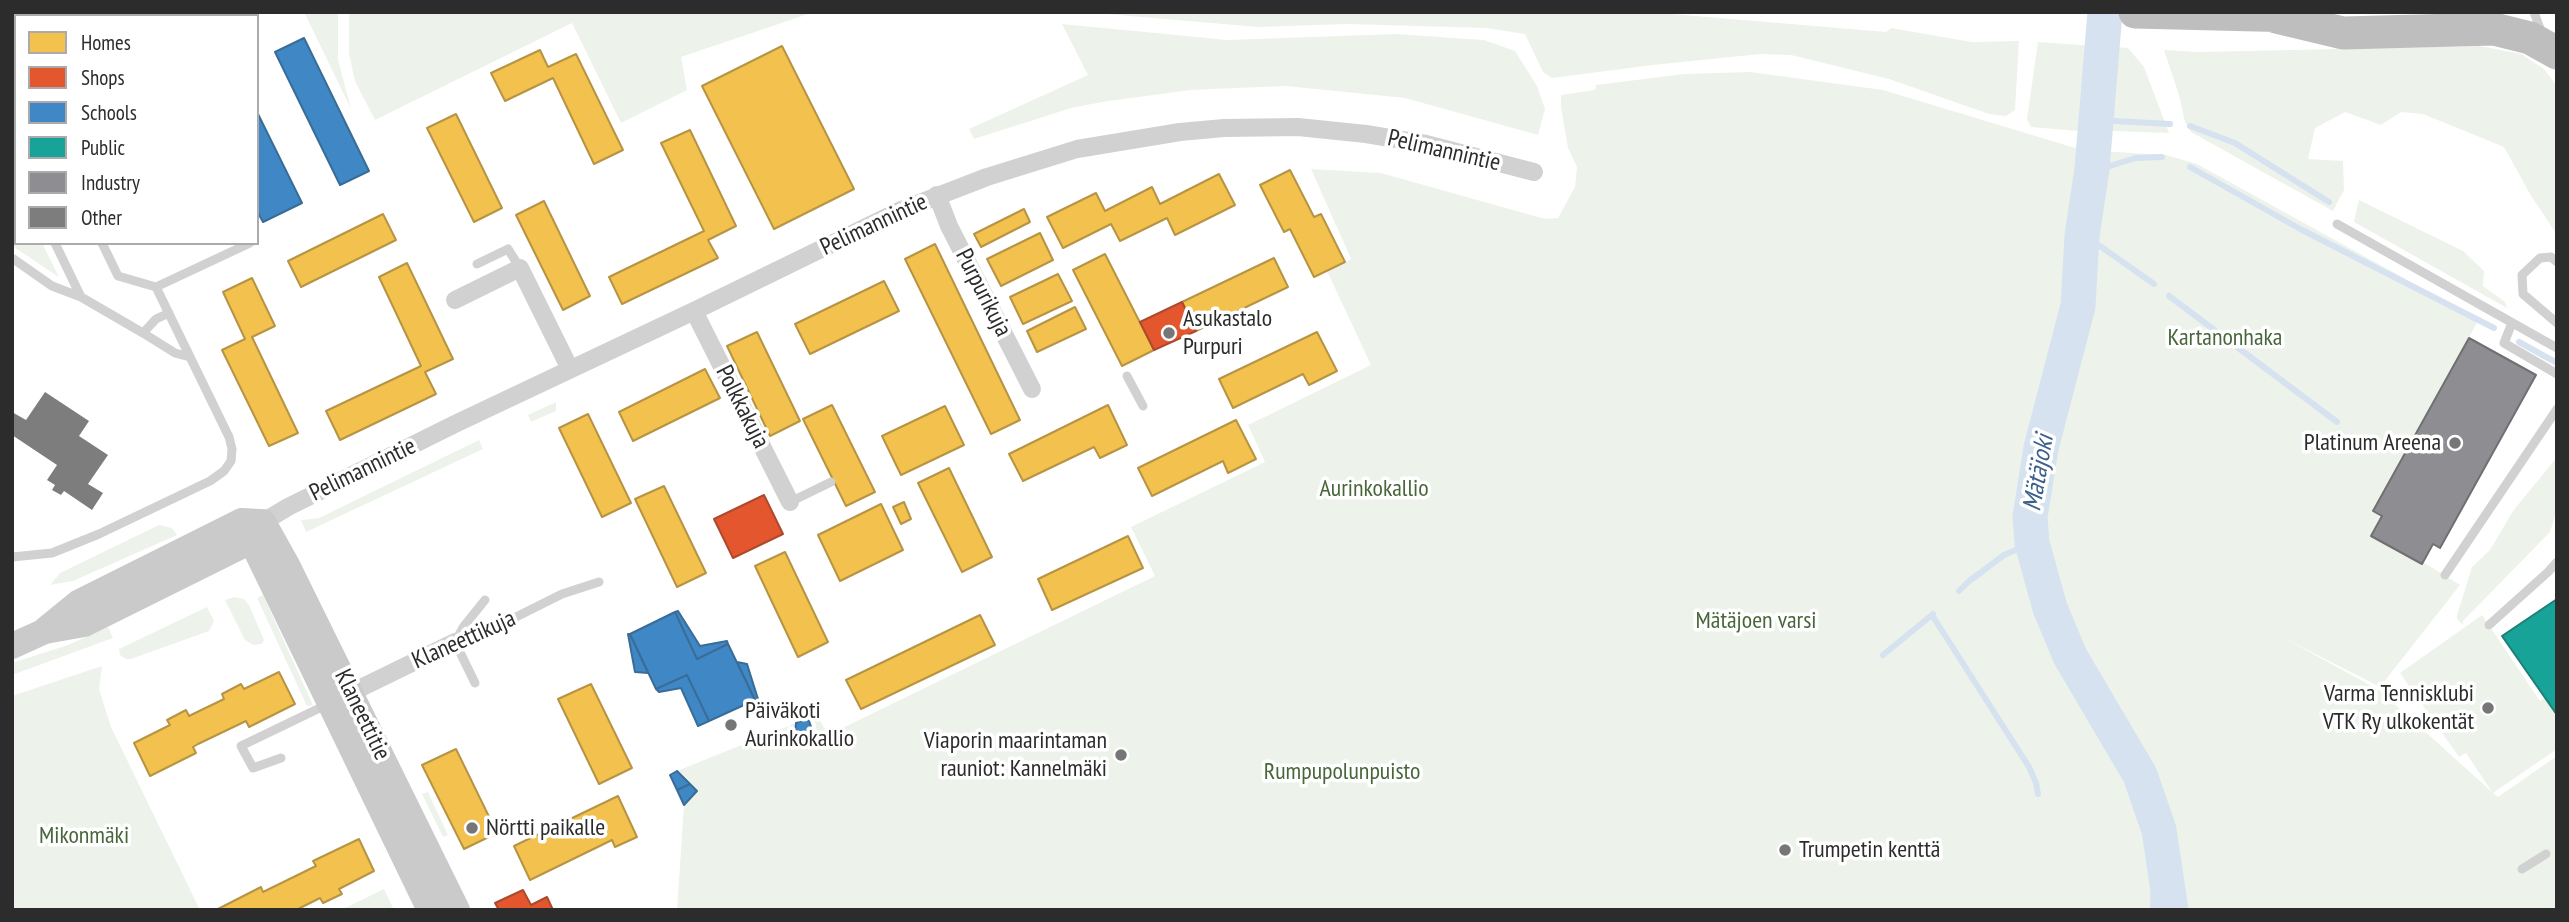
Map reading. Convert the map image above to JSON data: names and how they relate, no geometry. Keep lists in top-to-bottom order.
{
  "streets": {
    "street": [
      "Pelimannintie",
      "Purpurikuja",
      "Polkkakuja",
      "Klaneettikuja",
      "Klaneettitie"
    ]
  },
  "crossings": [
    ["Pelimannintie", "Purpurikuja"],
    ["Pelimannintie", "Polkkakuja"],
    ["Pelimannintie", "Klaneettitie"],
    ["Klaneettikuja", "Klaneettitie"]
  ],
  "water": ["Mätäjoki"],
  "parks": [
    "Kartanonhaka",
    "Aurinkokallio",
    "Mätäjoen varsi",
    "Rumpupolunpuisto",
    "Mikonmäki"
  ],
  "places": [
    "Asukastalo Purpuri",
    "Platinum Areena",
    "Varma Tennisklubi VTK Ry ulkokentät",
    "Päiväkoti Aurinkokallio",
    "Viaporin maarintaman rauniot: Kannelmäki",
    "Nörtti paikalle",
    "Trumpetin kenttä"
  ],
  "legend": [
    "Homes",
    "Shops",
    "Schools",
    "Public",
    "Industry",
    "Other"
  ]
}
